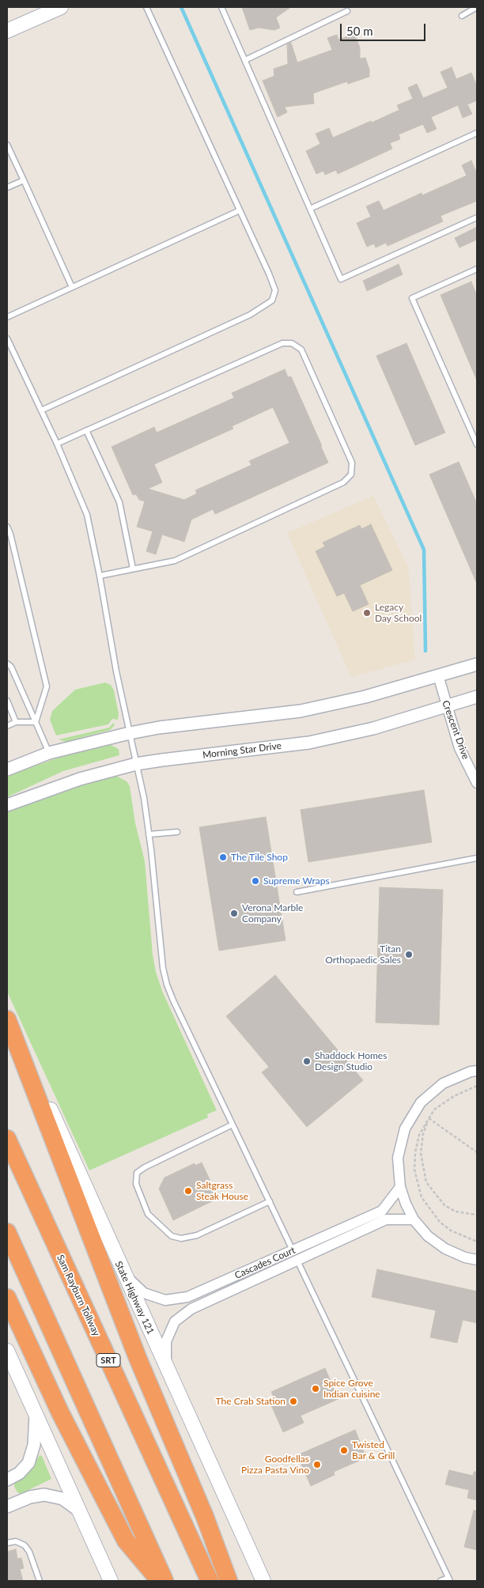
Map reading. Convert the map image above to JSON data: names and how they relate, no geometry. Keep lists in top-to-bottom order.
{
  "streets": {
    "highway": ["Sam Rayburn Tollway", "SRT"],
    "main road": ["State Highway 121"],
    "street": ["Crescent Drive", "Morning Star Drive", "Cascades Court"]
  },
  "crossings": [
    ["Crescent Drive", "Morning Star Drive"],
    ["Cascades Court", "State Highway 121"]
  ],
  "places": [
    "Legacy Day School",
    "The Tile Shop",
    "Supreme Wraps",
    "Verona Marble Company",
    "Titan Orthopaedic Sales",
    "Shaddock Homes Design Studio",
    "Saltgrass Steak House",
    "Spice Grove Indian cuisine",
    "The Crab Station",
    "Twisted Bar & Grill",
    "Goodfellas Pizza Pasta Vino"
  ],
  "scale_bar": "50 m"
}
